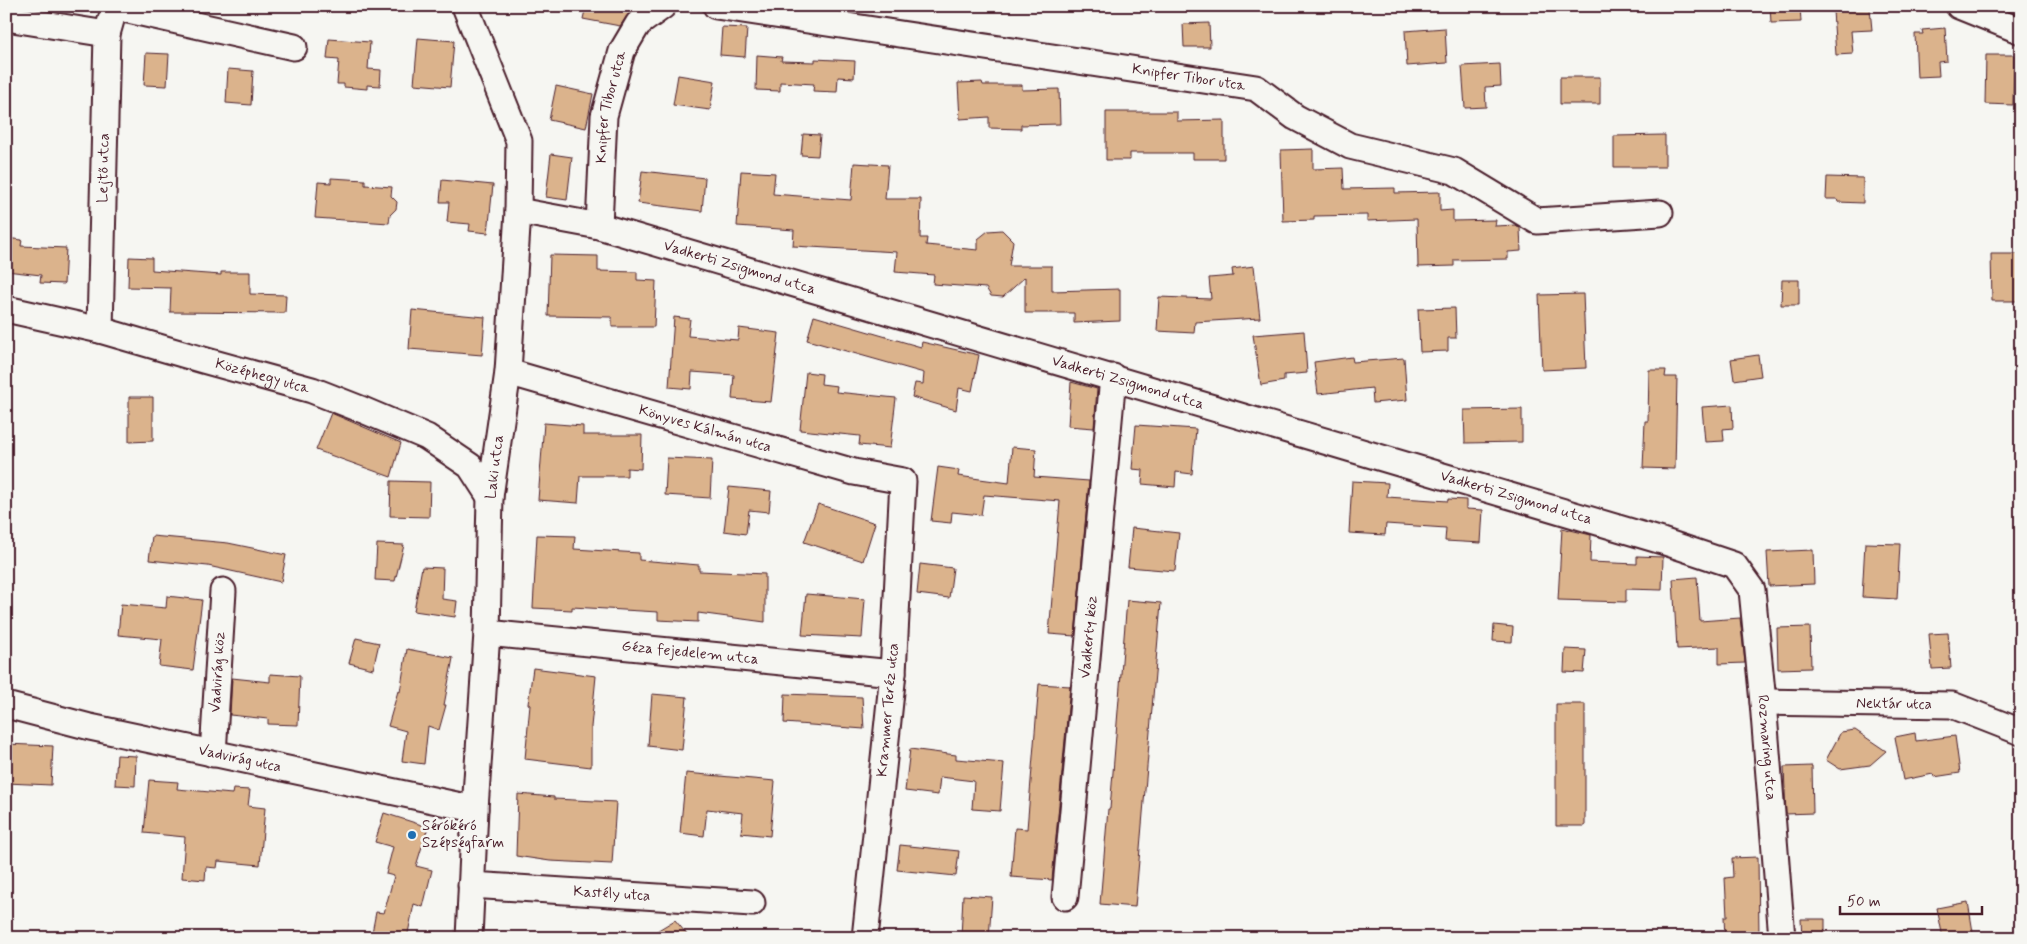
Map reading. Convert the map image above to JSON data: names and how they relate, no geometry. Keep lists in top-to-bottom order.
{
  "streets": {
    "street": [
      "Knipfer Tibor utca",
      "Lejtő utca",
      "Vadkerti Zsigmond utca",
      "Középhegy utca",
      "Könyves Kálmán utca",
      "Laki utca",
      "Vadkerty köz",
      "Géza fejedelem utca",
      "Vadvirág köz",
      "Nektár utca",
      "Krammer Teréz utca",
      "Rozmaring utca",
      "Vadvirág utca",
      "Kastély utca"
    ]
  },
  "crossings": [
    ["Knipfer Tibor utca", "Vadkerti Zsigmond utca"],
    ["Lejtő utca", "Középhegy utca"],
    ["Vadkerti Zsigmond utca", "Laki utca"],
    ["Vadkerti Zsigmond utca", "Vadkerty köz"],
    ["Vadkerti Zsigmond utca", "Rozmaring utca"],
    ["Középhegy utca", "Laki utca"],
    ["Könyves Kálmán utca", "Laki utca"],
    ["Könyves Kálmán utca", "Krammer Teréz utca"],
    ["Laki utca", "Géza fejedelem utca"],
    ["Laki utca", "Vadvirág utca"],
    ["Laki utca", "Kastély utca"],
    ["Géza fejedelem utca", "Krammer Teréz utca"],
    ["Vadvirág köz", "Vadvirág utca"],
    ["Nektár utca", "Rozmaring utca"]
  ],
  "places": ["Sérókéró Szépségfarm"],
  "scale_bar": "50 m"
}
